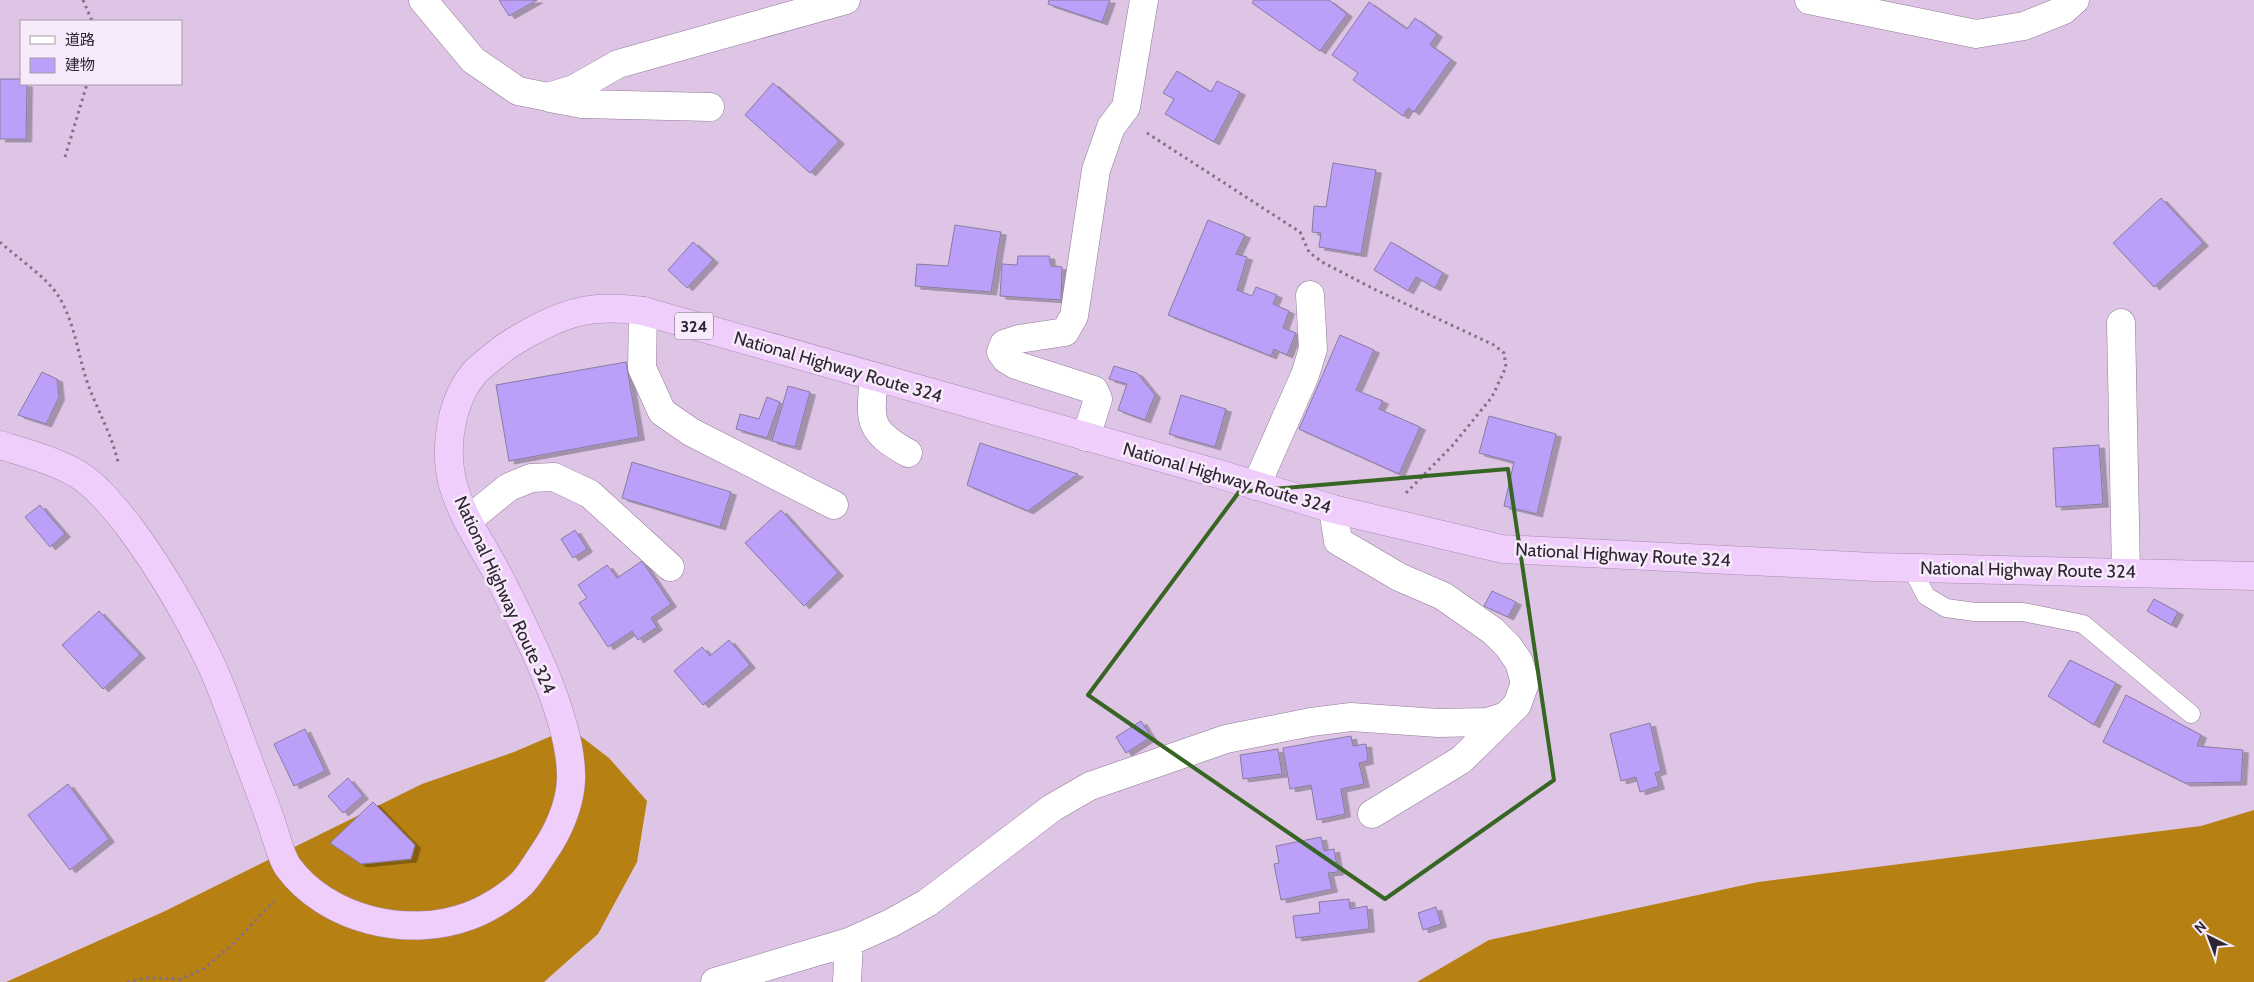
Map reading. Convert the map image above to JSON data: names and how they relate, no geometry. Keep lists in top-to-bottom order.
{
  "streets": {
    "highway": ["324", "National Highway Route 324"]
  },
  "legend": ["道路", "建物"],
  "north": "top left"
}
